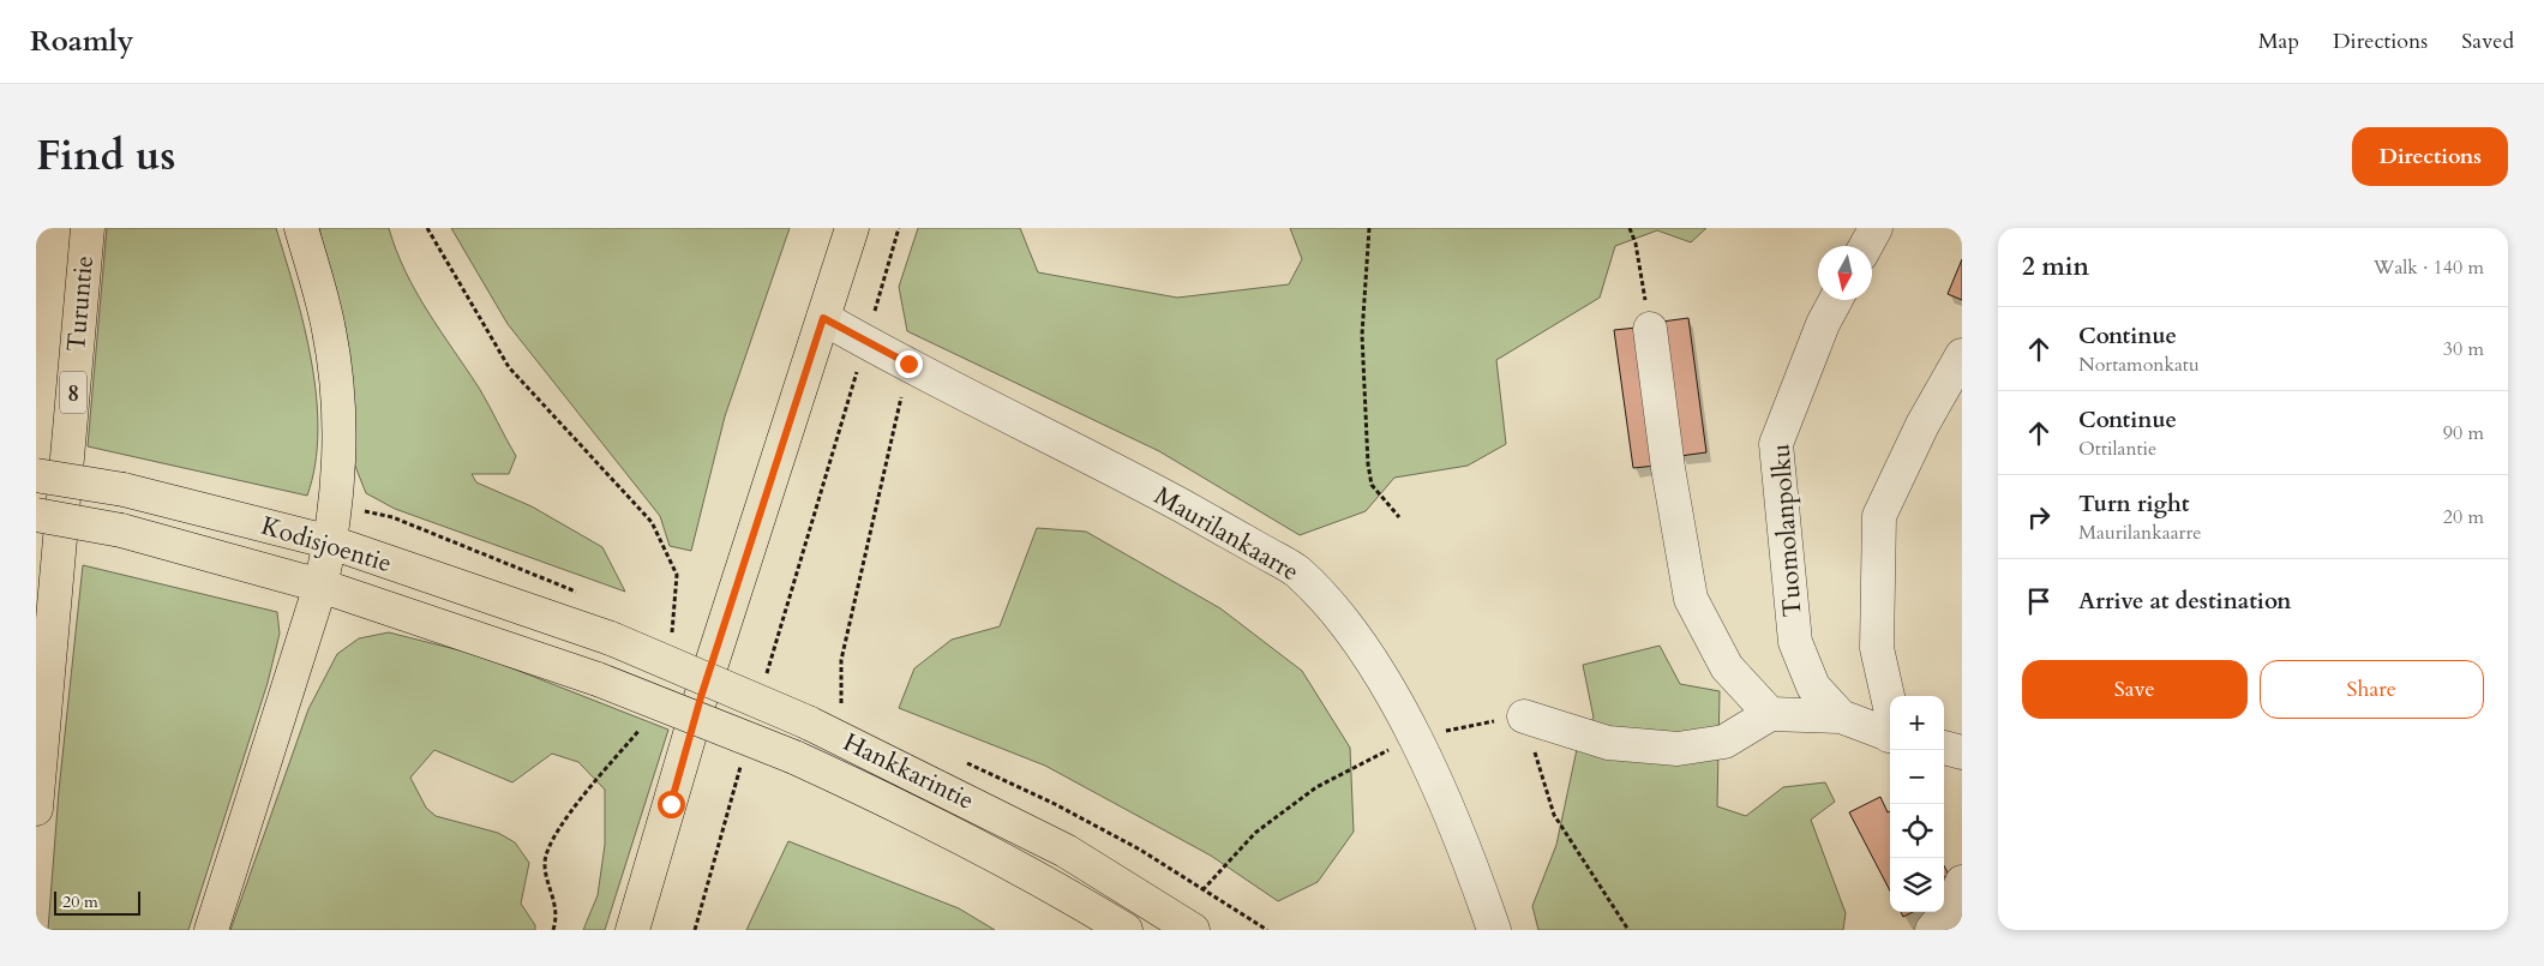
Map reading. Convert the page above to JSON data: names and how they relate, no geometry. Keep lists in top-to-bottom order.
{
  "streets": {
    "main road": [
      "Turuntie",
      "8",
      "Kodisjoentie",
      "Hankkarintie"
    ],
    "street": ["Tuomolanpolku", "Maurilankaarre"]
  },
  "crossings": [
    ["Kodisjoentie", "Hankkarintie"]
  ],
  "scale_bar": "20 m",
  "north": "bottom",
  "page": {
    "header": "Roamly",
    "nav": ["Map", "Directions", "Saved"],
    "title": "Find us",
    "buttons": [
      "Directions",
      ["Save", "Share"]
    ],
    "heading": ["2 min", "Walk · 140 m"],
    "list": [
      ["Continue", "Nortamonkatu", "30 m"],
      ["Continue", "Ottilantie", "90 m"],
      ["Turn right", "Maurilankaarre", "20 m"],
      "Arrive at destination"
    ],
    "map_buttons": ["+", "−"],
    "scale": "20 m"
  }
}
